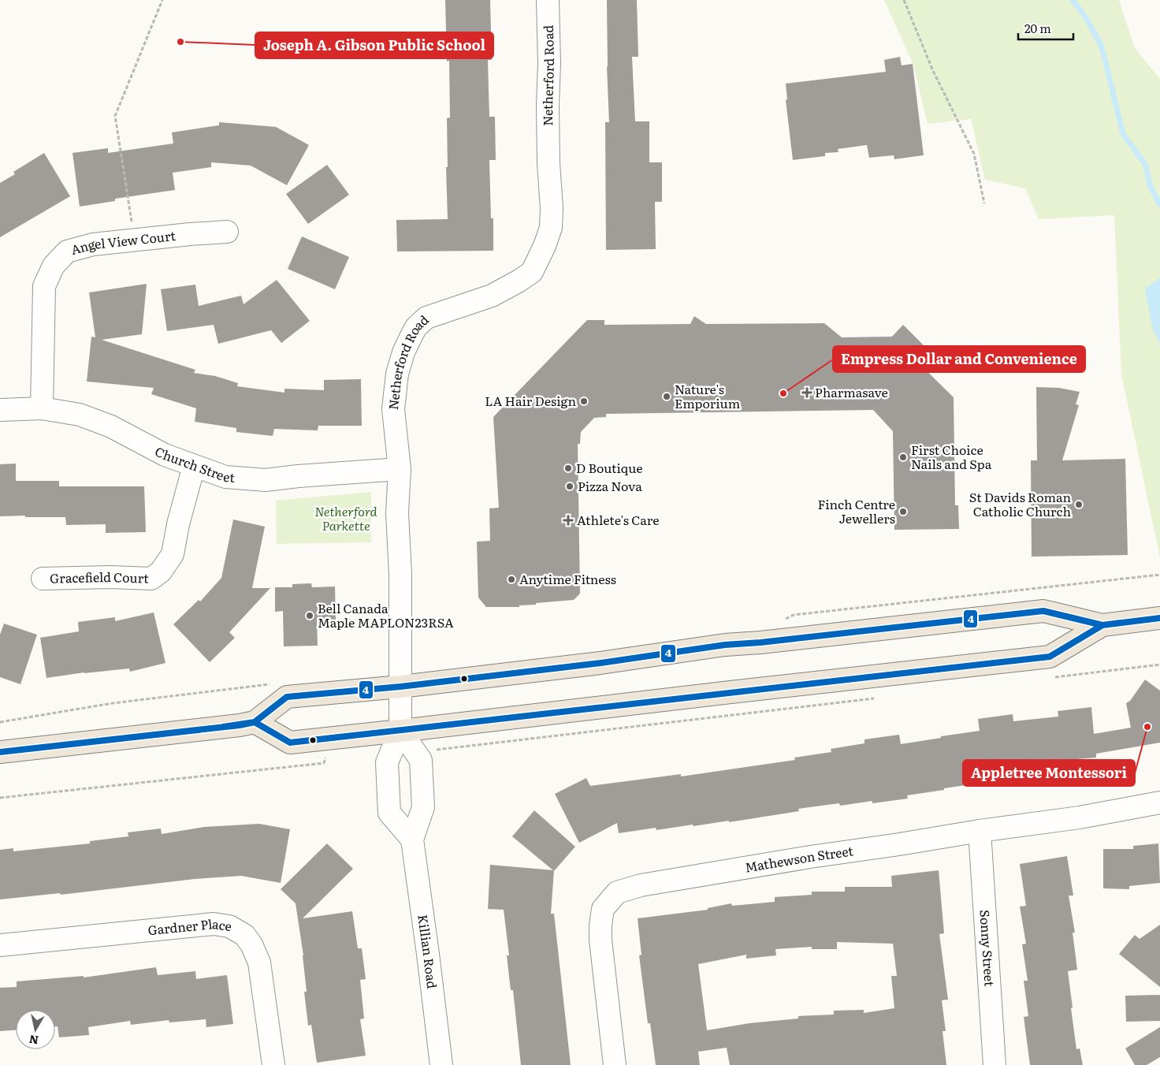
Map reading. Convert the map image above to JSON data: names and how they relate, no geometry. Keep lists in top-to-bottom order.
{
  "streets": {
    "street": [
      "Netherford Road",
      "Angel View Court",
      "Church Street",
      "Gracefield Court",
      "Mathewson Street",
      "Gardner Place",
      "Sonny Street",
      "Killian Road"
    ]
  },
  "crossings": [
    ["Netherford Road", "Church Street"],
    ["Netherford Road", "Killian Road"],
    ["Angel View Court", "Church Street"],
    ["Church Street", "Gracefield Court"],
    ["Mathewson Street", "Sonny Street"]
  ],
  "parks": ["Netherford Parkette"],
  "places": {
    "other": [
      "Joseph A. Gibson Public School",
      "Empress Dollar and Convenience",
      "Nature's Emporium",
      "LA Hair Design",
      "First Choice Nails and Spa",
      "D Boutique",
      "Pizza Nova",
      "St Davids Roman Catholic Church",
      "Finch Centre Jewellers",
      "Anytime Fitness",
      "Bell Canada Maple MAPLON23RSA",
      "Appletree Montessori"
    ],
    "health": ["Pharmasave", "Athlete's Care"]
  },
  "lines": ["transit line 4"],
  "scale_bar": "20 m",
  "north": "bottom"
}
